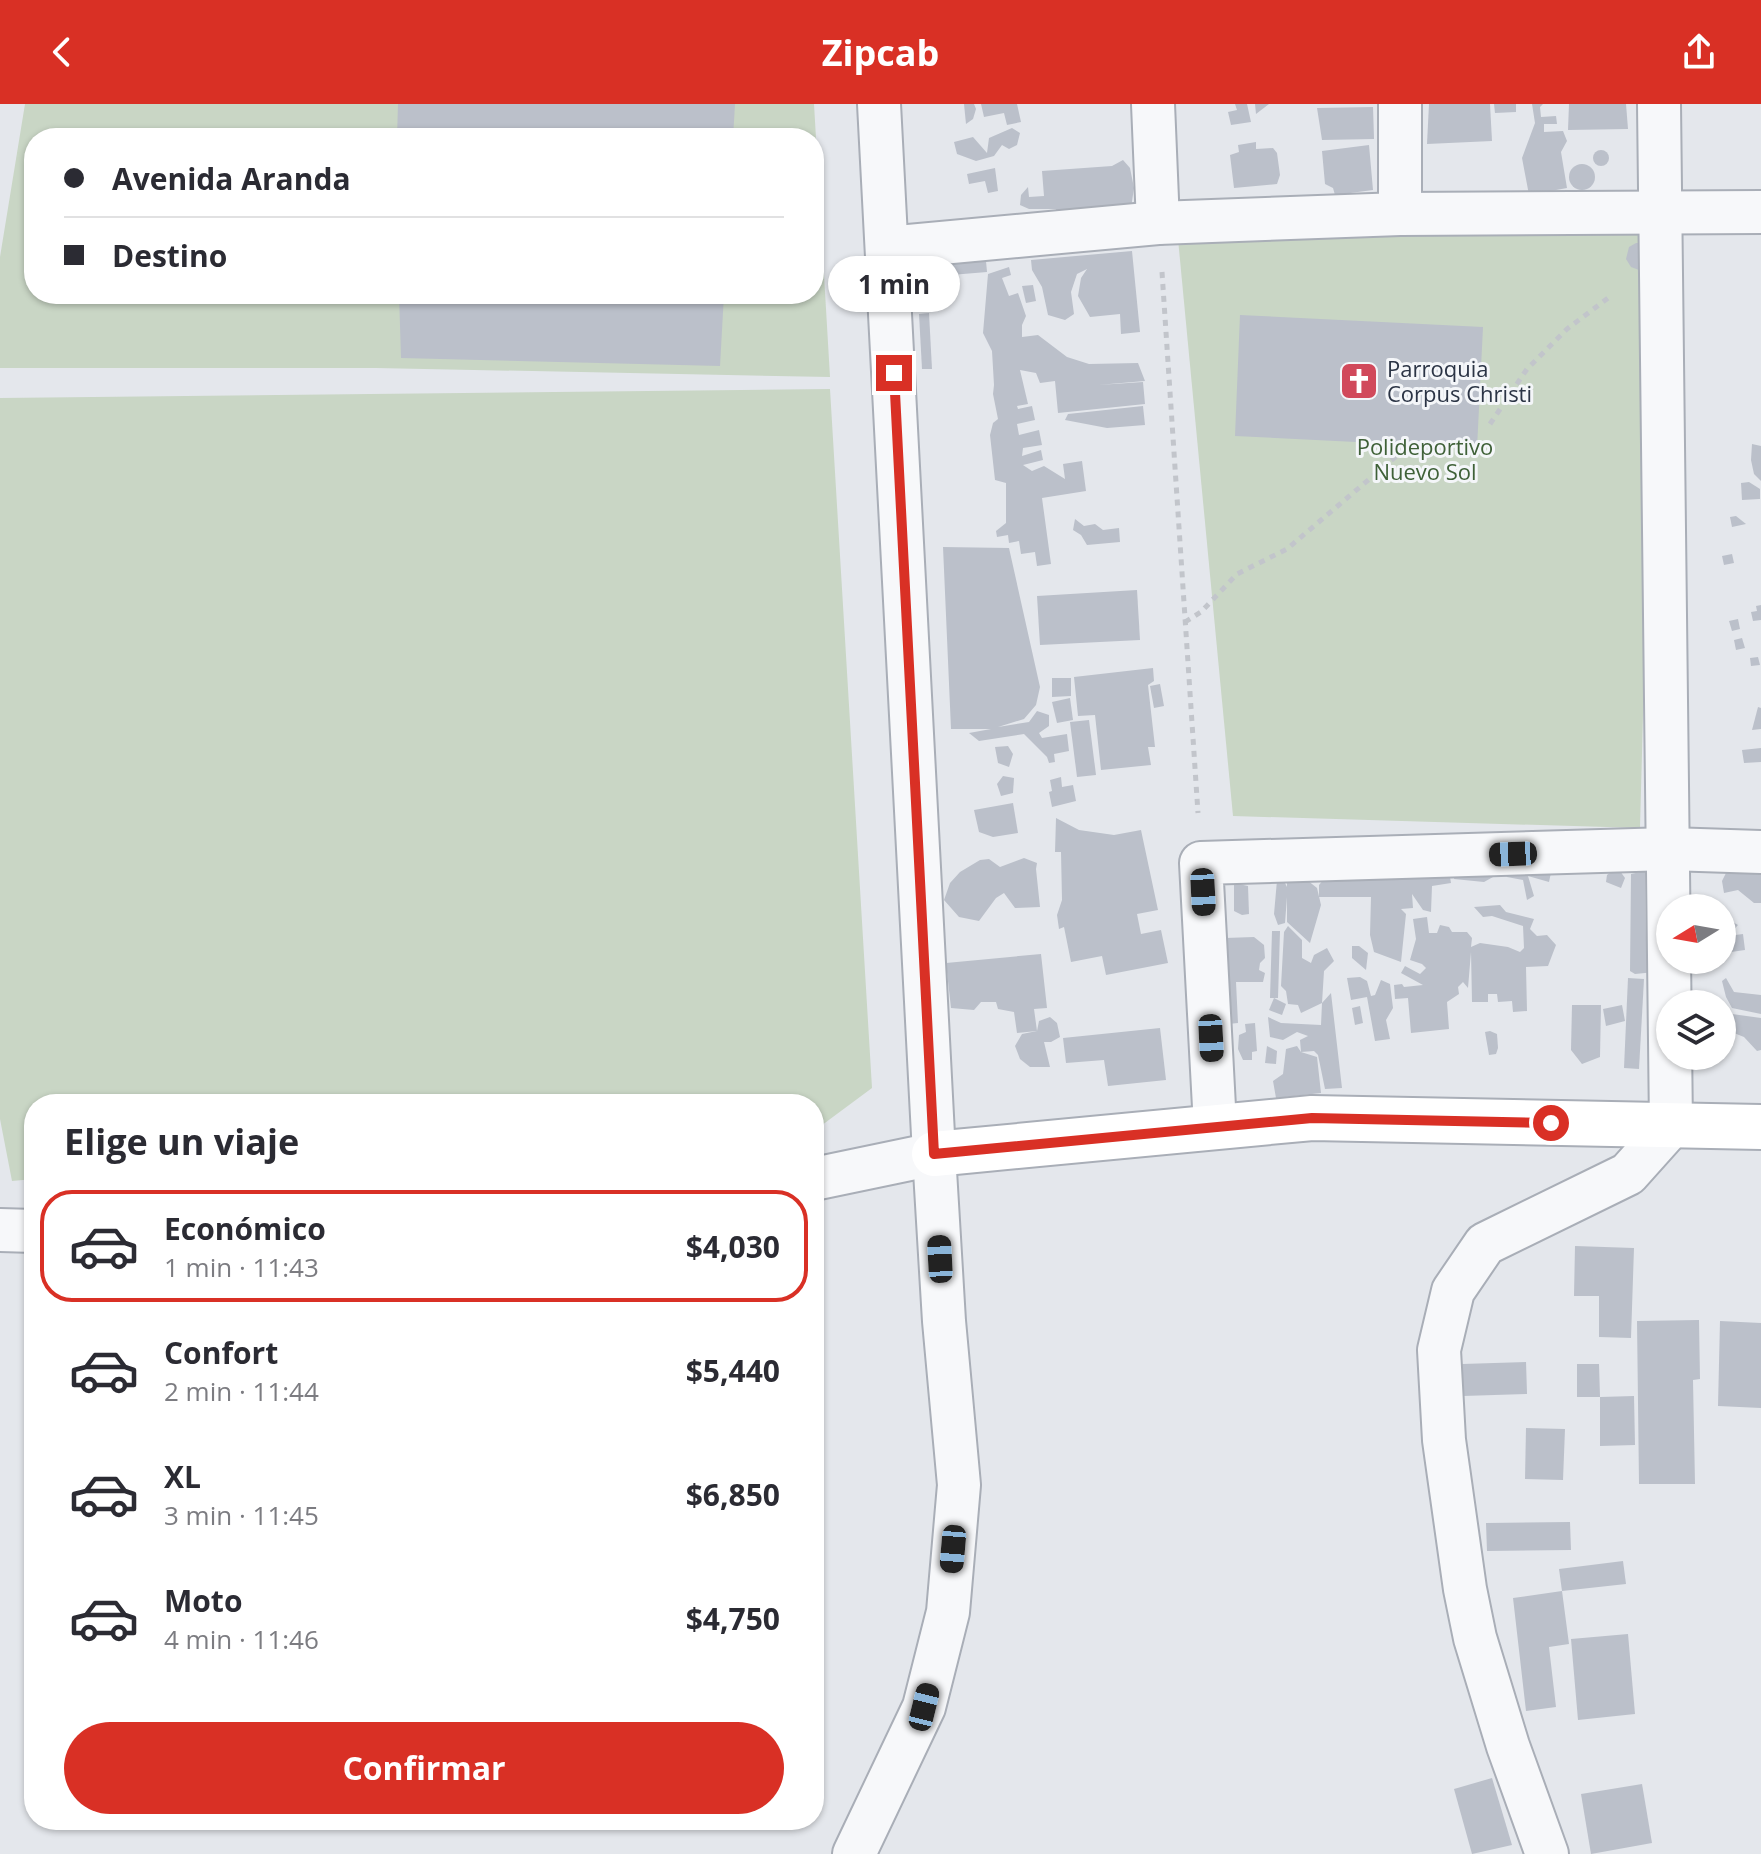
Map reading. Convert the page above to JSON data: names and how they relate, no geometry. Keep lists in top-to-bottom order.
{
  "parks": ["Polideportivo Nuevo Sol"],
  "places": {
    "church": ["Parroquia Corpus Christi"]
  },
  "north": "left",
  "page": {
    "header": "Zipcab",
    "banner": ["Avenida Aranda", "Destino"],
    "bubble": "1 min",
    "heading": "Elige un viaje",
    "list": [
      {
        "name": "Económico",
        "note": "1 min · 11:43",
        "value": "$4,030"
      },
      {
        "name": "Confort",
        "note": "2 min · 11:44",
        "value": "$5,440"
      },
      {
        "name": "XL",
        "note": "3 min · 11:45",
        "value": "$6,850"
      },
      {
        "name": "Moto",
        "note": "4 min · 11:46",
        "value": "$4,750"
      }
    ],
    "buttons": "Confirmar"
  }
}
